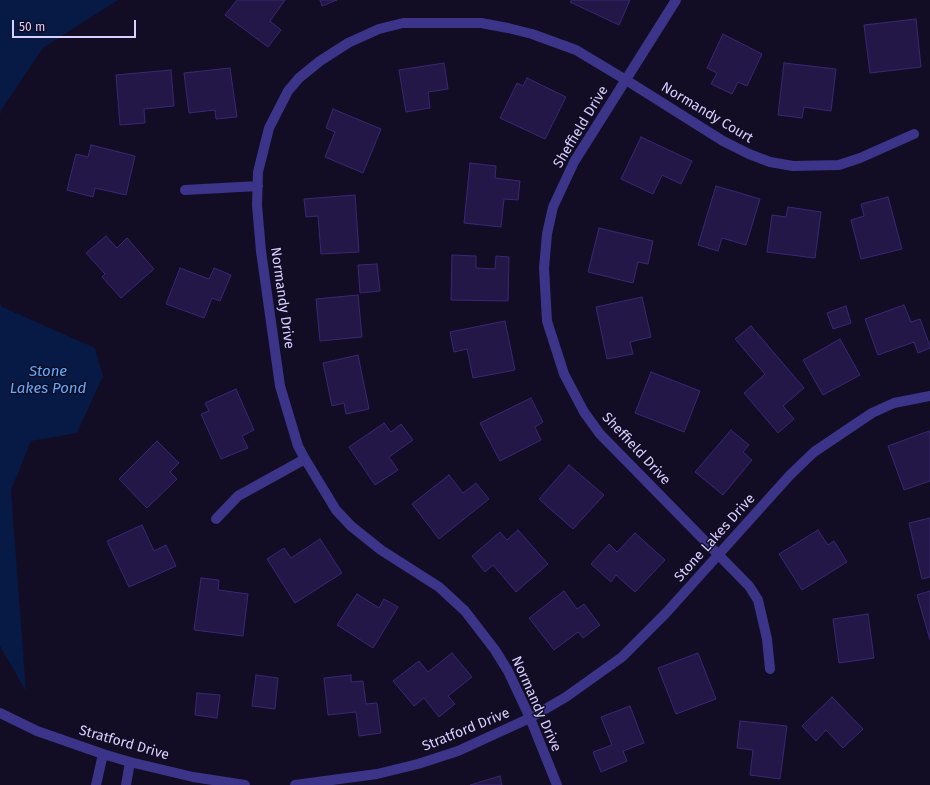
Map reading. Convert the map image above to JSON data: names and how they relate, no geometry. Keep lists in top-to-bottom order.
{
  "streets": {
    "street": [
      "Normandy Court",
      "Sheffield Drive",
      "Normandy Drive",
      "Stone Lakes Drive",
      "Stratford Drive"
    ]
  },
  "crossings": [
    ["Normandy Court", "Sheffield Drive"],
    ["Normandy Court", "Normandy Drive"],
    ["Sheffield Drive", "Normandy Drive"],
    ["Sheffield Drive", "Stone Lakes Drive"],
    ["Normandy Drive", "Stone Lakes Drive"],
    ["Normandy Drive", "Stratford Drive"],
    ["Stone Lakes Drive", "Stratford Drive"]
  ],
  "water": ["Stone Lakes Pond"],
  "scale_bar": "50 m"
}
